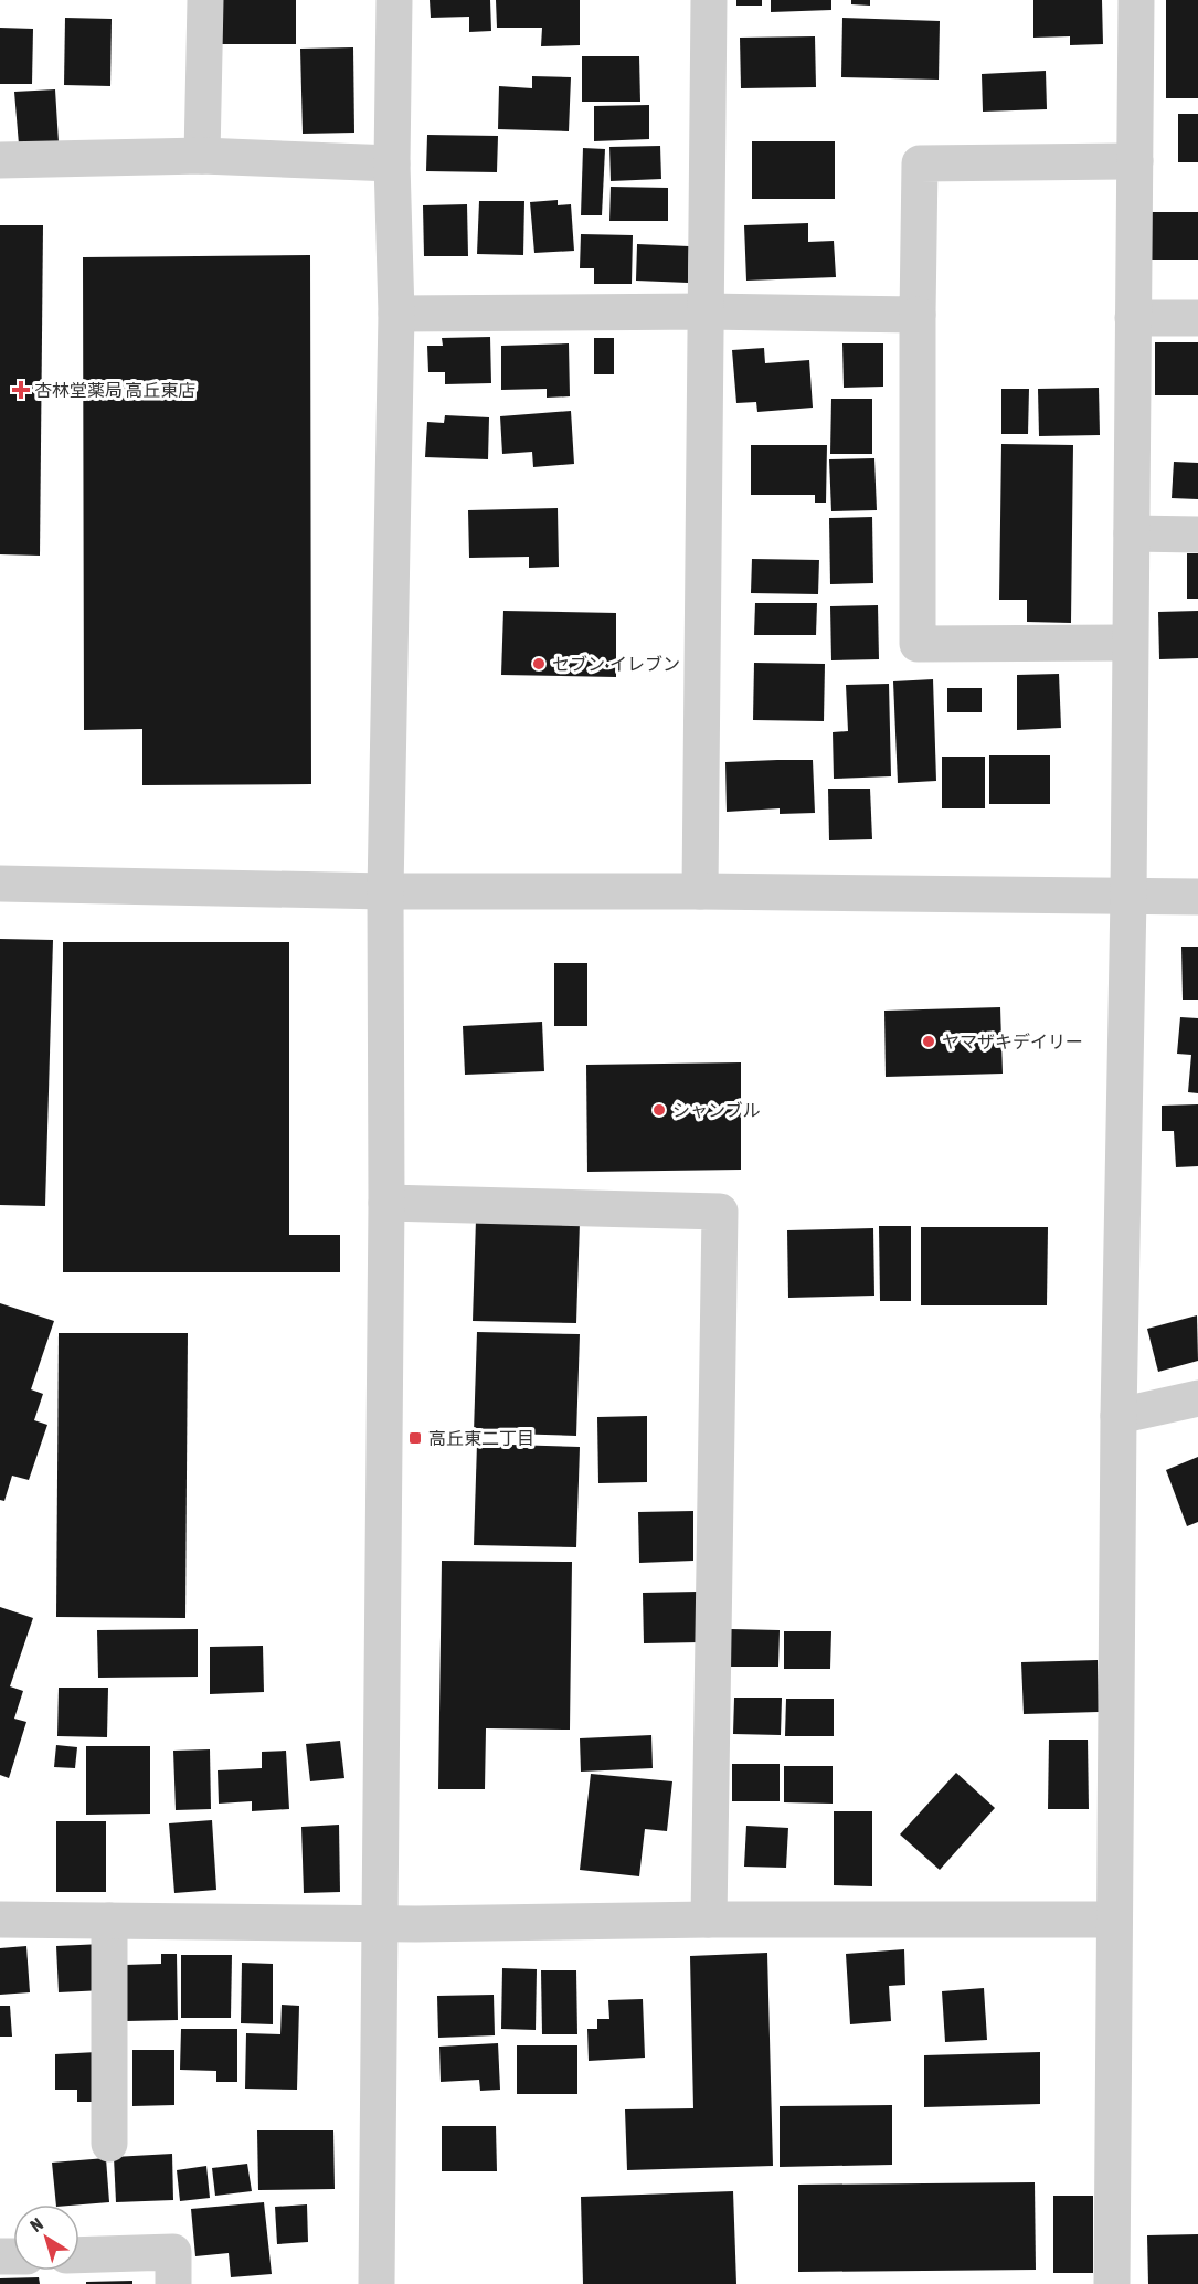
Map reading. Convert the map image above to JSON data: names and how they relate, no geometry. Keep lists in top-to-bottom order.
{
  "places": {
    "health": ["杏林堂薬局 高丘東店"],
    "other": ["セブン-イレブン", "ヤマザキデイリー", "シャンブル"],
    "transit": ["高丘東二丁目"]
  },
  "north": "top left"
}
